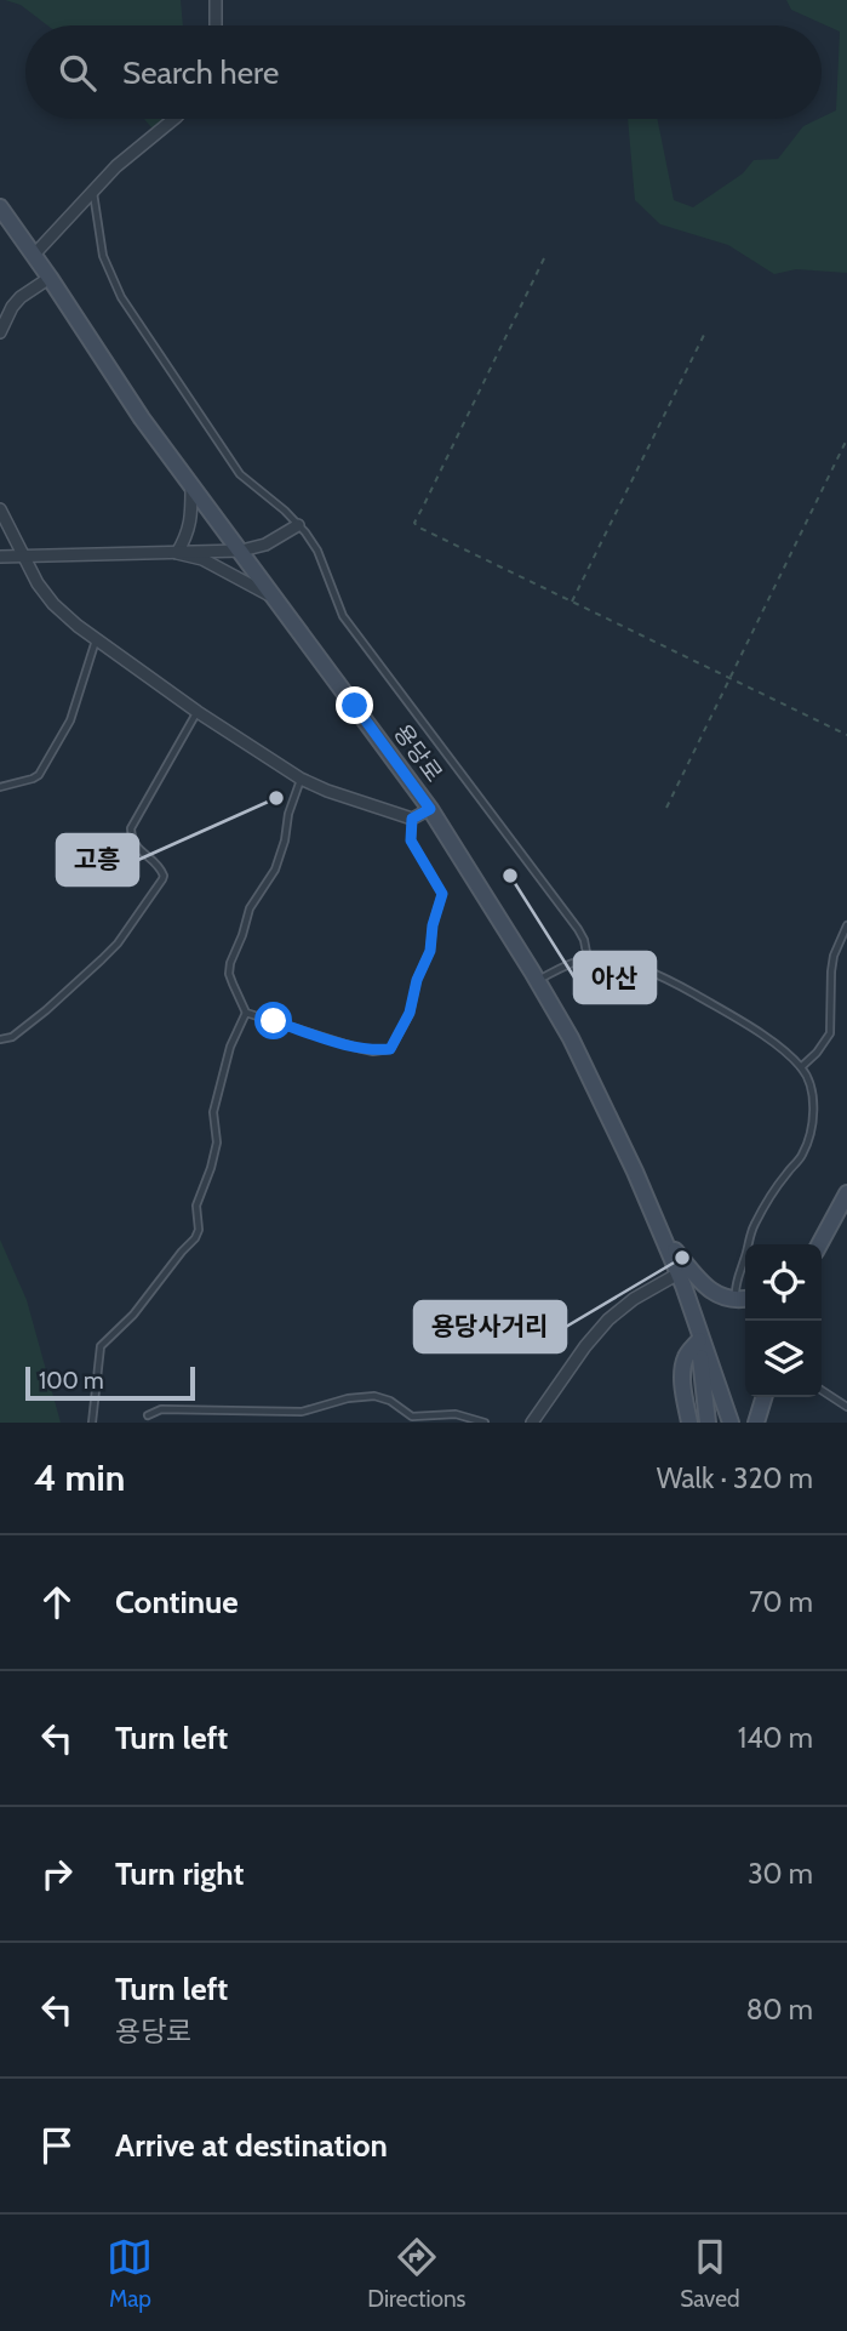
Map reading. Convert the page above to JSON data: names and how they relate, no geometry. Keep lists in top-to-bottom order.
{
  "streets": {
    "main road": ["용당로"]
  },
  "places": ["고흥", "아산", "용당사거리"],
  "scale_bar": "100 m",
  "page": {
    "search": "Search here",
    "scale": "100 m",
    "heading": ["4 min", "Walk · 320 m"],
    "list": [
      ["Continue", "70 m"],
      ["Turn left", "140 m"],
      ["Turn right", "30 m"],
      ["Turn left", "용당로", "80 m"],
      "Arrive at destination"
    ],
    "nav": ["Map", "Directions", "Saved"]
  }
}
